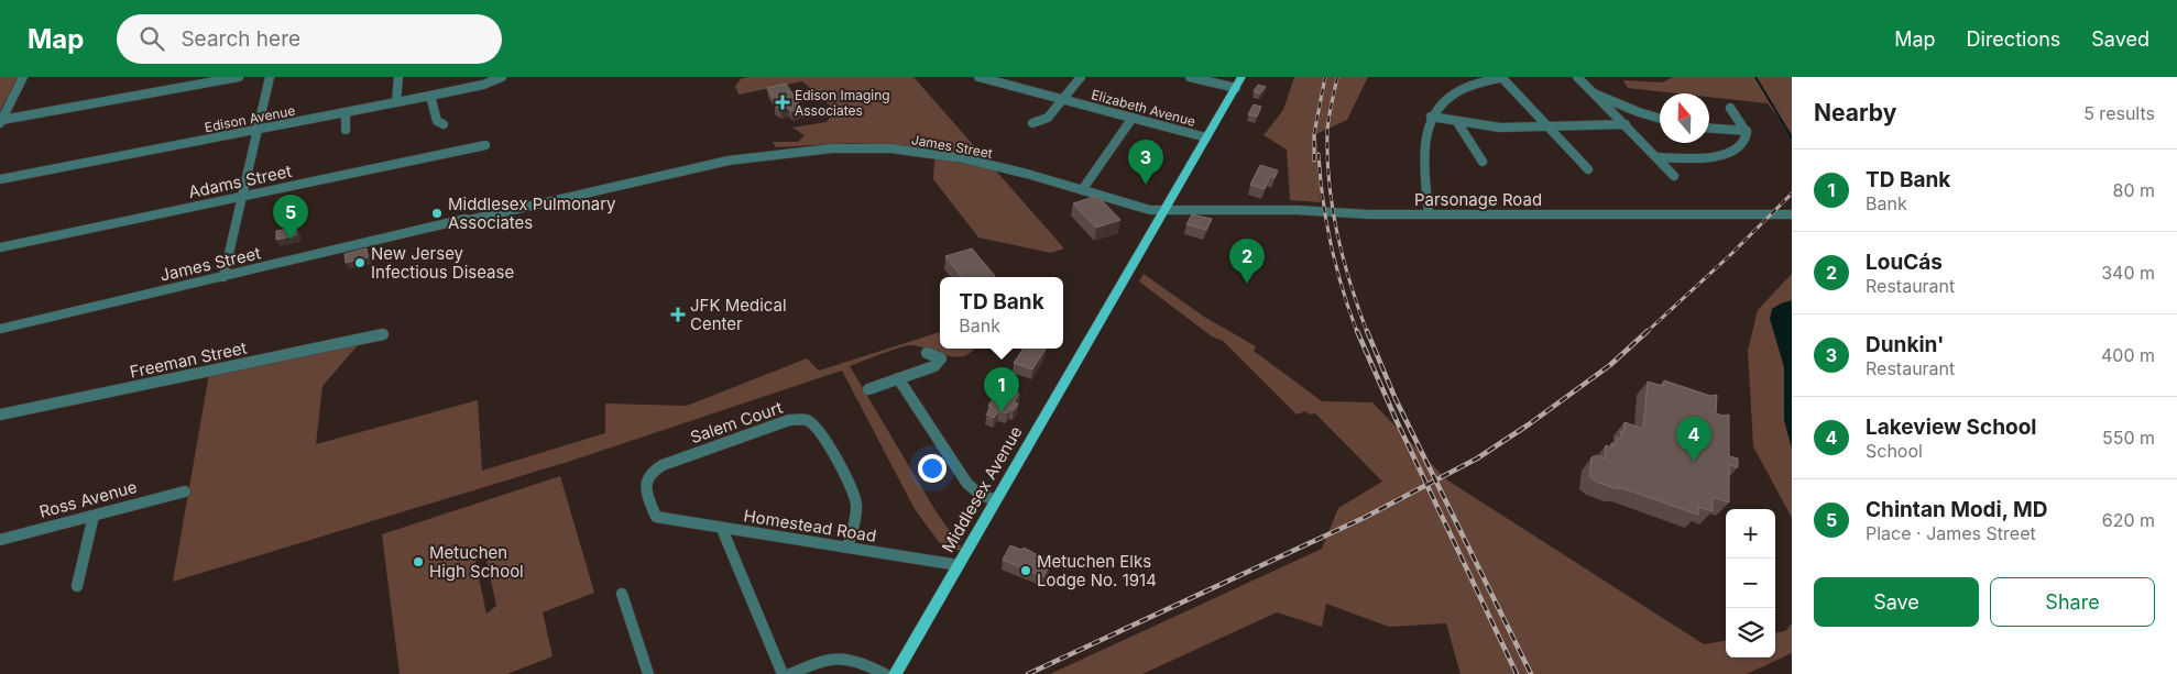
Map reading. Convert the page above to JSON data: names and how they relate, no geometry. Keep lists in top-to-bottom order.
{
  "streets": {
    "main road": ["Middlesex Avenue"],
    "street": [
      "Elizabeth Avenue",
      "Edison Avenue",
      "James Street",
      "Adams Street",
      "Parsonage Road",
      "Freeman Street",
      "Salem Court",
      "Ross Avenue",
      "Homestead Road"
    ]
  },
  "crossings": [
    ["Elizabeth Avenue", "Middlesex Avenue"],
    ["James Street", "Parsonage Road"],
    ["James Street", "Middlesex Avenue"],
    ["Parsonage Road", "Middlesex Avenue"],
    ["Salem Court", "Homestead Road"],
    ["Middlesex Avenue", "Homestead Road"]
  ],
  "places": {
    "health": ["Edison Imaging Associates", "JFK Medical Center"],
    "other": [
      "Middlesex Pulmonary Associates",
      "New Jersey Infectious Disease",
      "Metuchen High School",
      "Metuchen Elks Lodge No. 1914"
    ]
  },
  "north": "top",
  "page": {
    "header": "Map",
    "search": "Search here",
    "nav": ["Map", "Directions", "Saved"],
    "heading": ["Nearby", "5 results"],
    "pins": [
      "3",
      "5",
      "2",
      "1",
      "4"
    ],
    "list": [
      {
        "mark": "1",
        "name": "TD Bank",
        "note": "Bank",
        "value": "80 m"
      },
      {
        "mark": "2",
        "name": "LouCás",
        "note": "Restaurant",
        "value": "340 m"
      },
      {
        "mark": "3",
        "name": "Dunkin'",
        "note": "Restaurant",
        "value": "400 m"
      },
      {
        "mark": "4",
        "name": "Lakeview School",
        "note": "School",
        "value": "550 m"
      },
      {
        "mark": "5",
        "name": "Chintan Modi, MD",
        "note": "Place · James Street",
        "value": "620 m"
      }
    ],
    "popup": ["TD Bank", "Bank"],
    "map_buttons": ["+", "−"],
    "buttons": ["Save", "Share"]
  }
}
